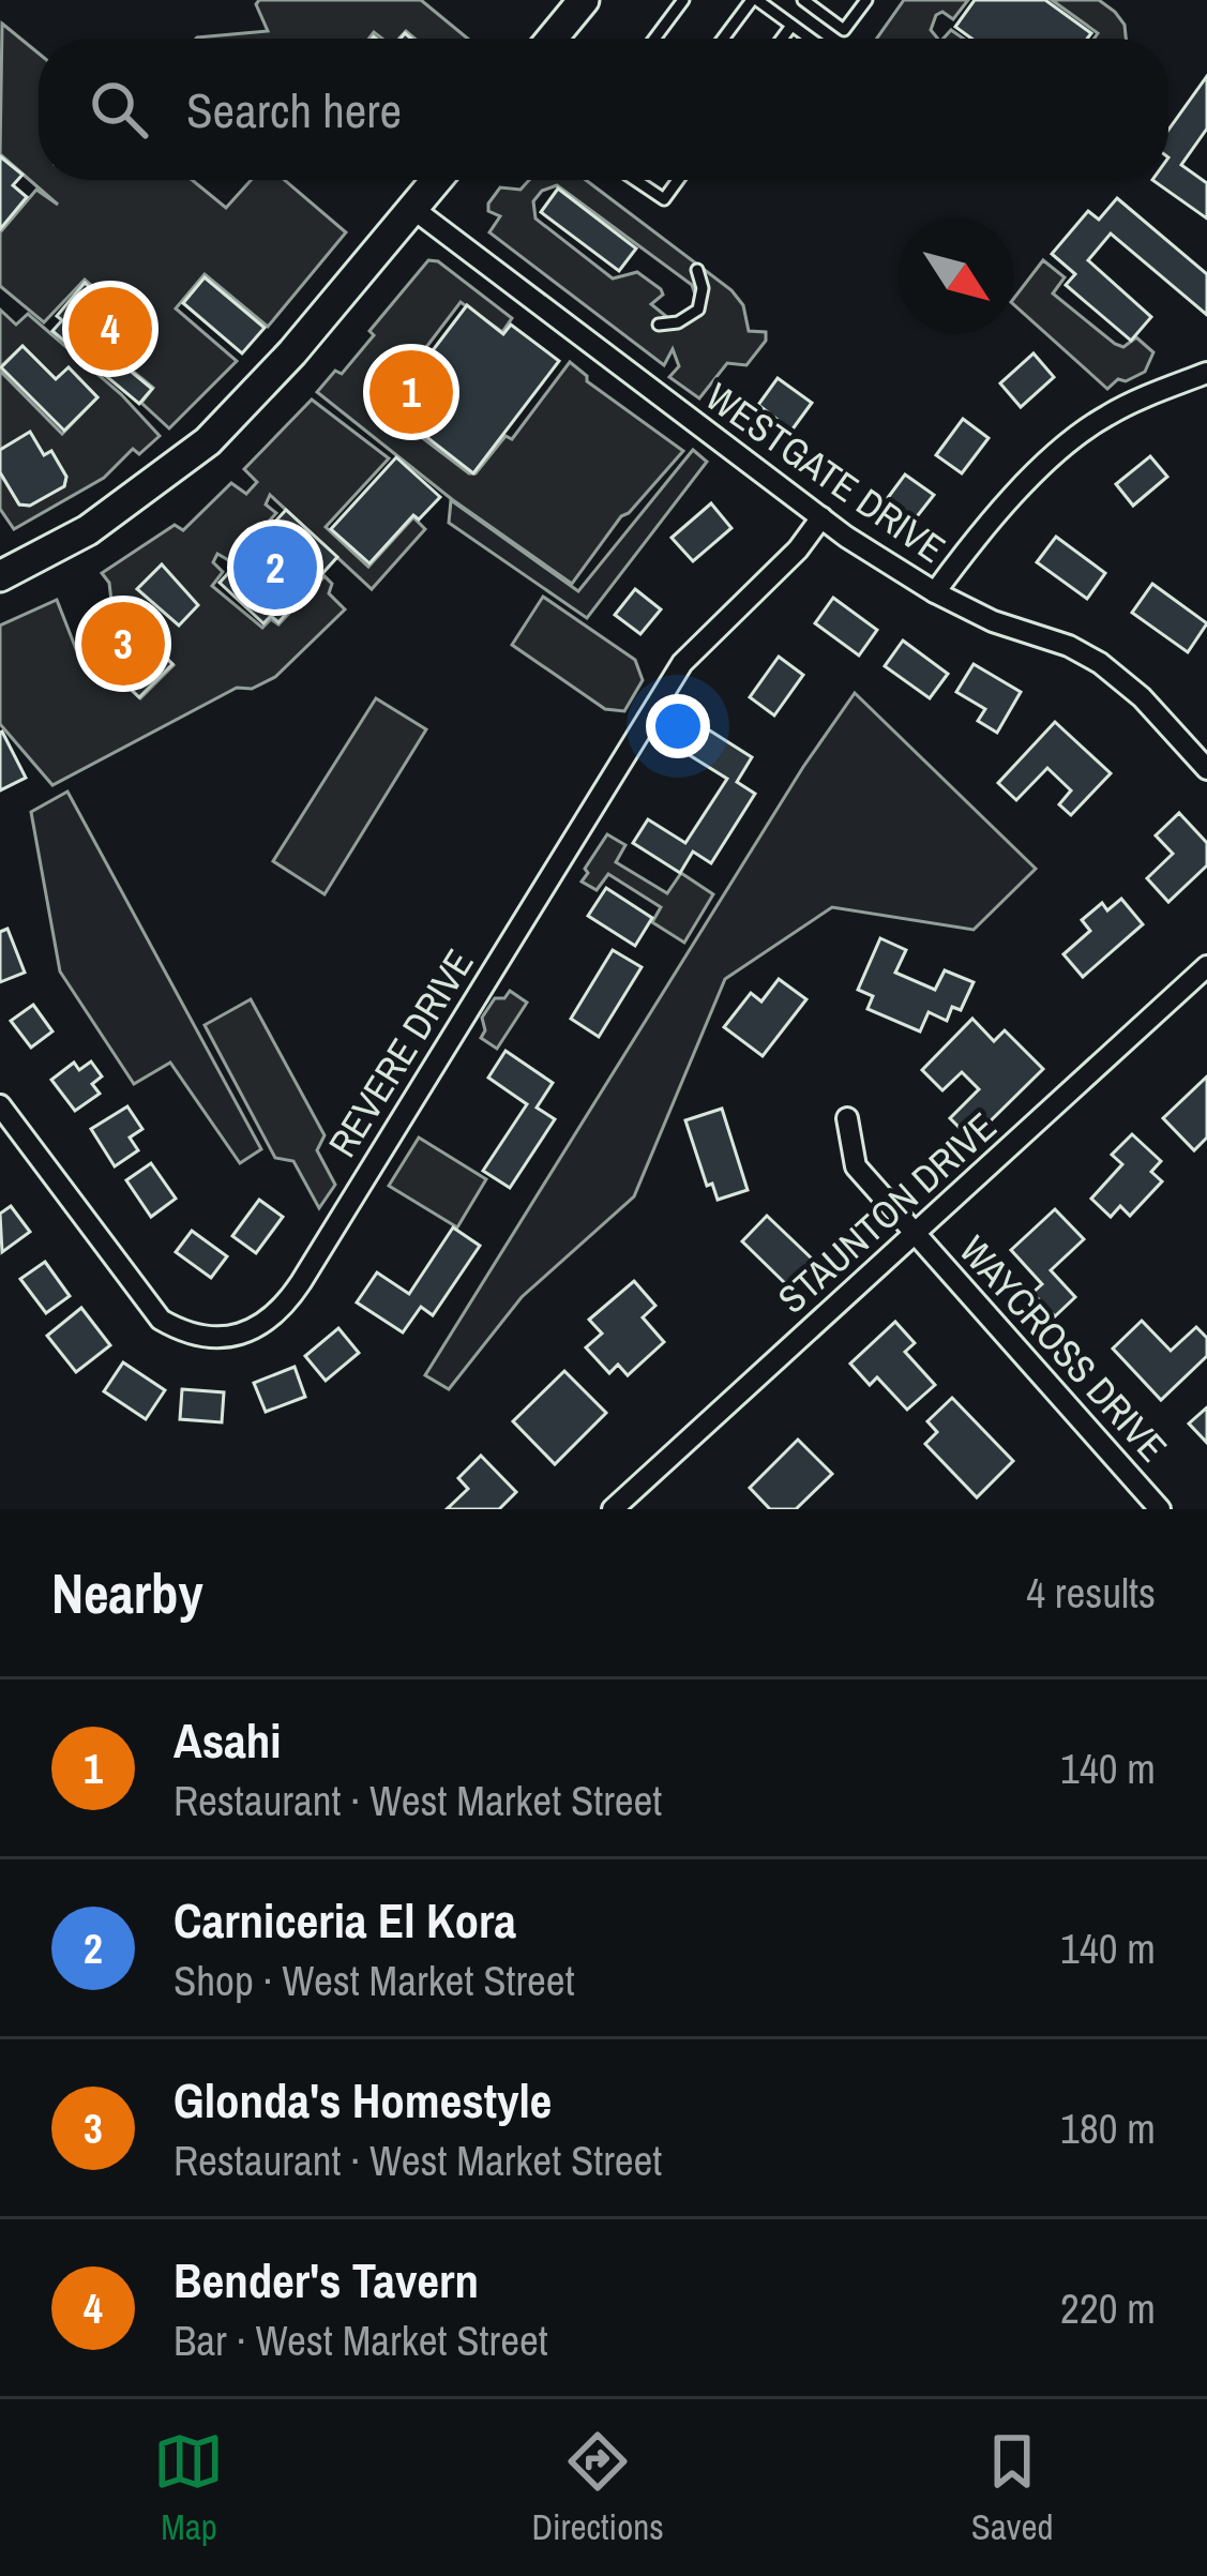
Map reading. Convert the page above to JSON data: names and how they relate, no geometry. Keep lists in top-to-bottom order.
{
  "streets": {
    "street": [
      "WESTGATE DRIVE",
      "REVERE DRIVE",
      "STAUNTON DRIVE",
      "WAYCROSS DRIVE"
    ]
  },
  "crossings": [
    ["WESTGATE DRIVE", "REVERE DRIVE"],
    ["STAUNTON DRIVE", "WAYCROSS DRIVE"]
  ],
  "north": "bottom right",
  "page": {
    "search": "Search here",
    "pins": [
      "4",
      "1",
      "2",
      "3"
    ],
    "heading": ["Nearby", "4 results"],
    "list": [
      {
        "mark": "1",
        "name": "Asahi",
        "note": "Restaurant · West Market Street",
        "value": "140 m"
      },
      {
        "mark": "2",
        "name": "Carniceria El Kora",
        "note": "Shop · West Market Street",
        "value": "140 m"
      },
      {
        "mark": "3",
        "name": "Glonda's Homestyle",
        "note": "Restaurant · West Market Street",
        "value": "180 m"
      },
      {
        "mark": "4",
        "name": "Bender's Tavern",
        "note": "Bar · West Market Street",
        "value": "220 m"
      }
    ],
    "nav": ["Map", "Directions", "Saved"]
  }
}
